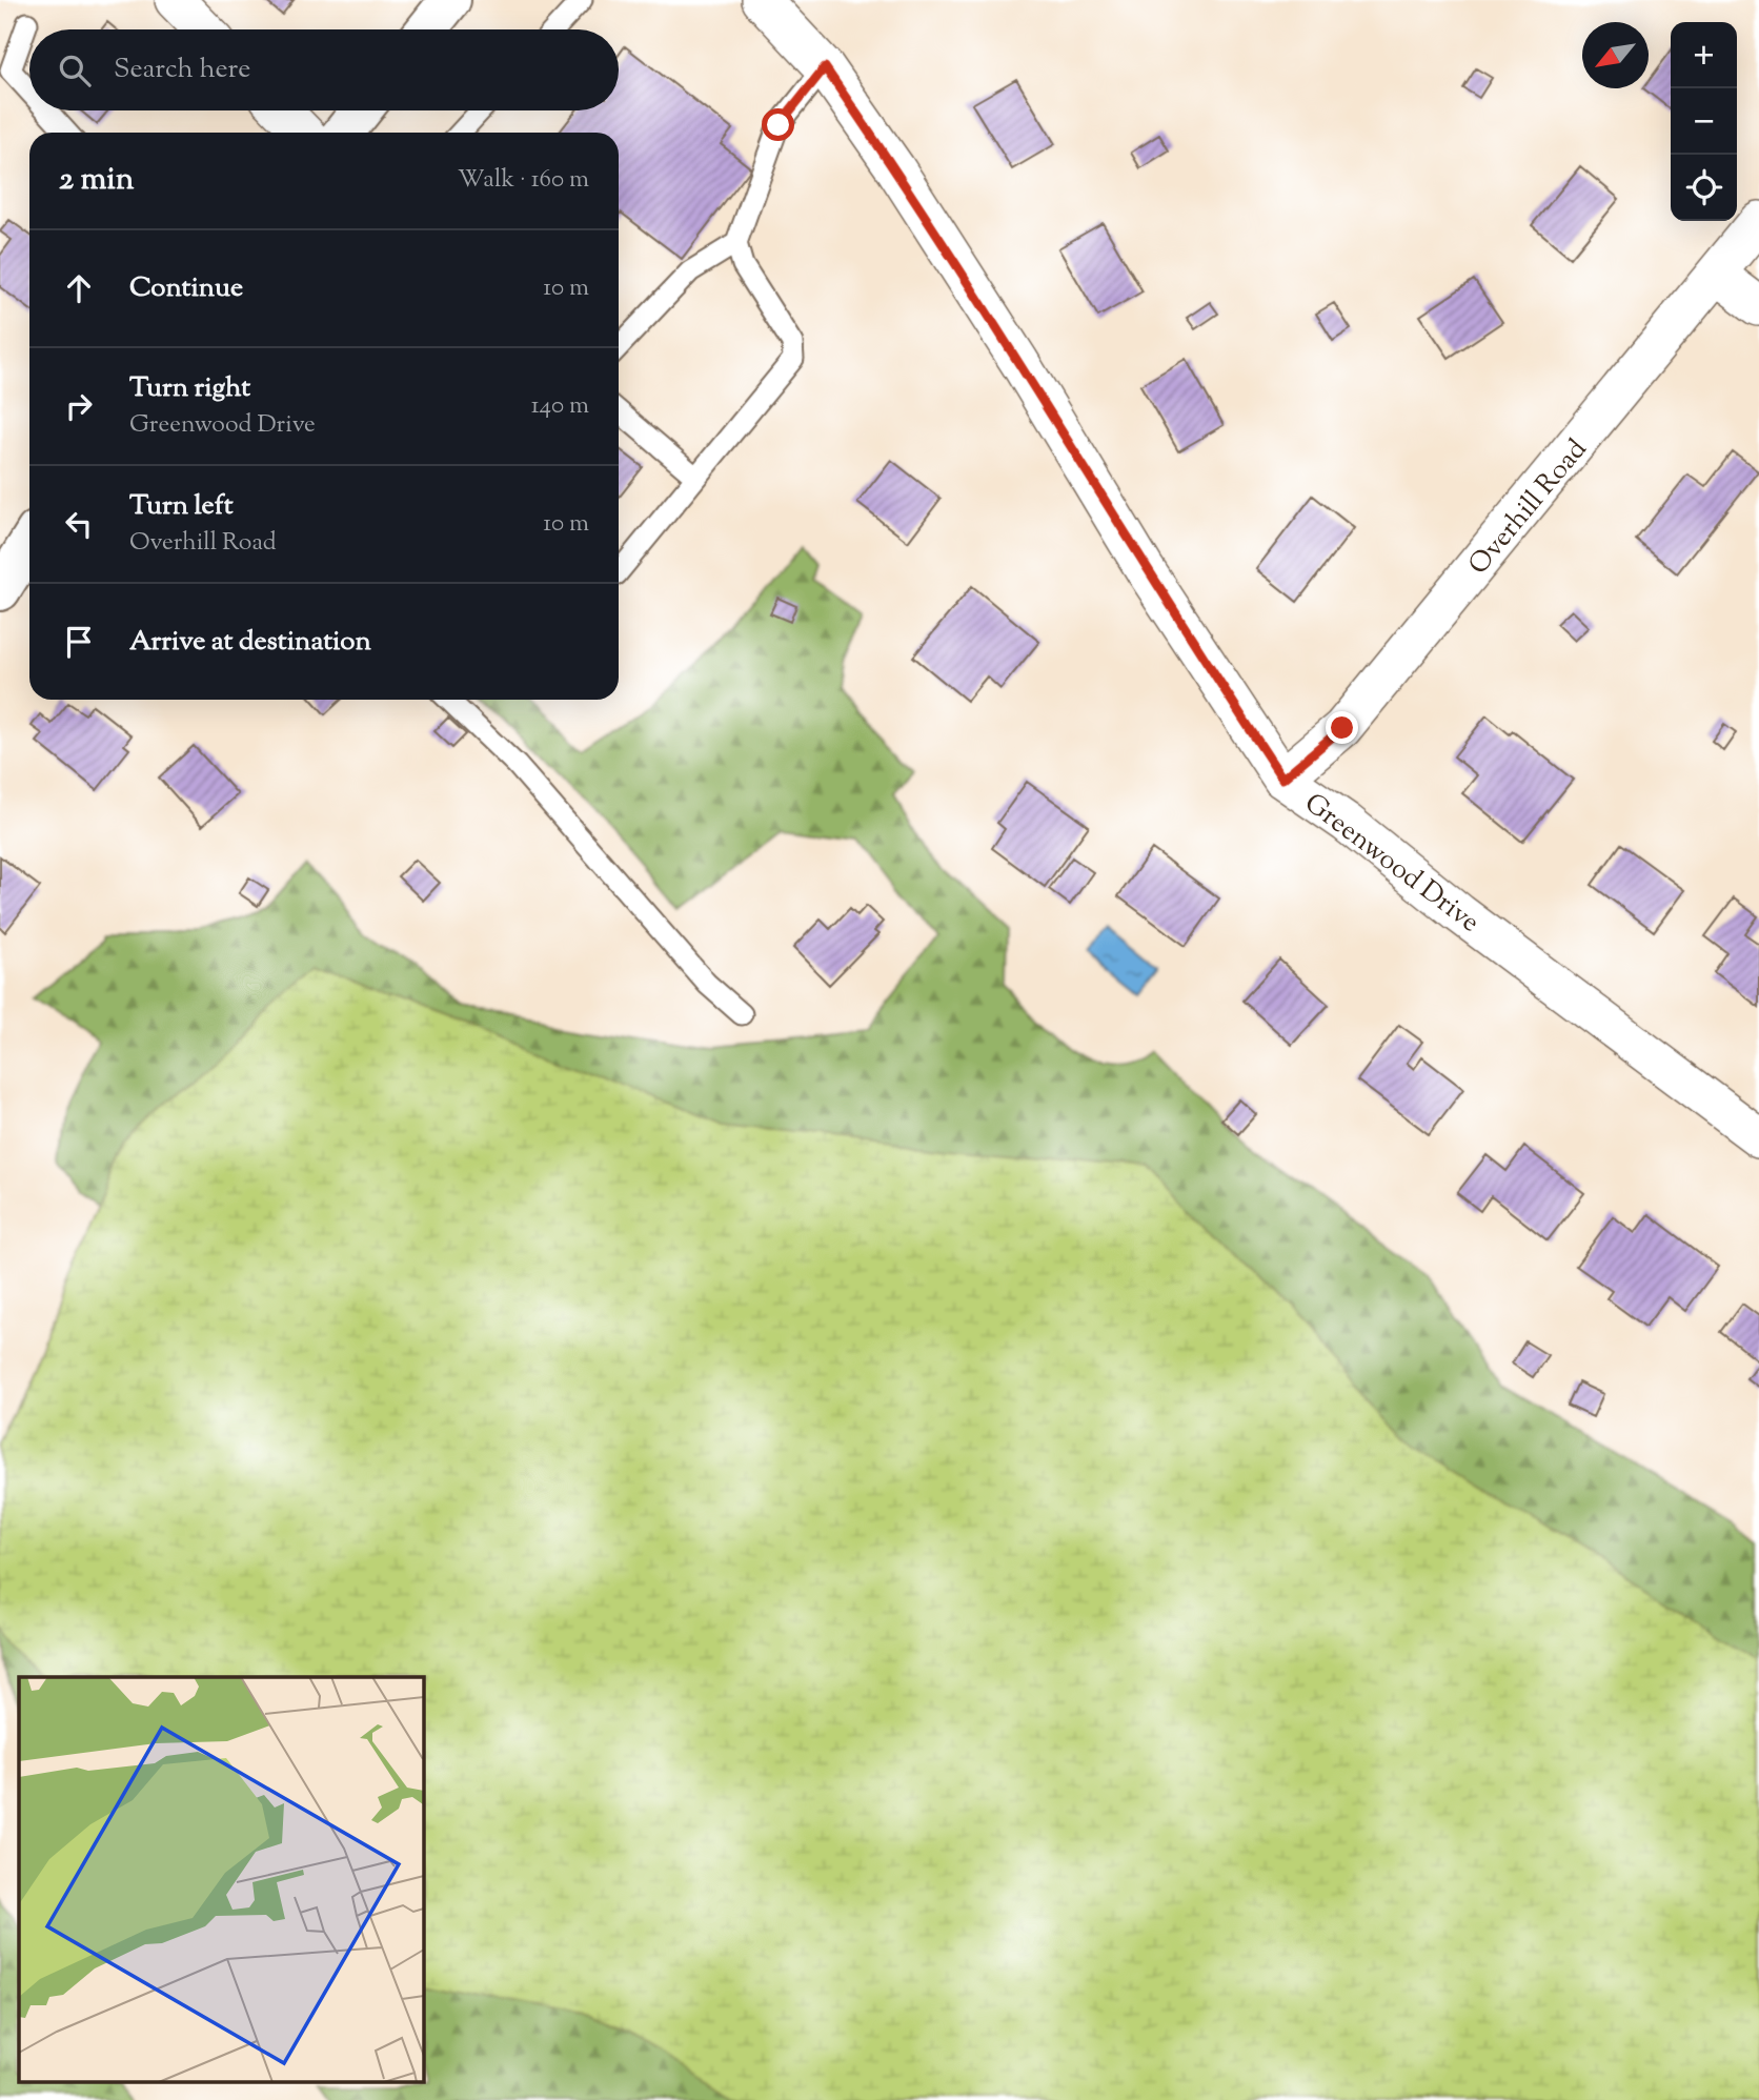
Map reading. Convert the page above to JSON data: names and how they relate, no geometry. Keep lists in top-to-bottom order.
{
  "streets": {
    "street": ["Overhill Road", "Greenwood Drive"]
  },
  "crossings": [
    ["Overhill Road", "Greenwood Drive"]
  ],
  "north": "bottom left",
  "page": {
    "map_buttons": ["+", "−"],
    "search": "Search here",
    "heading": ["2 min", "Walk · 160 m"],
    "list": [
      ["Continue", "10 m"],
      ["Turn right", "Greenwood Drive", "140 m"],
      ["Turn left", "Overhill Road", "10 m"],
      "Arrive at destination"
    ]
  }
}
